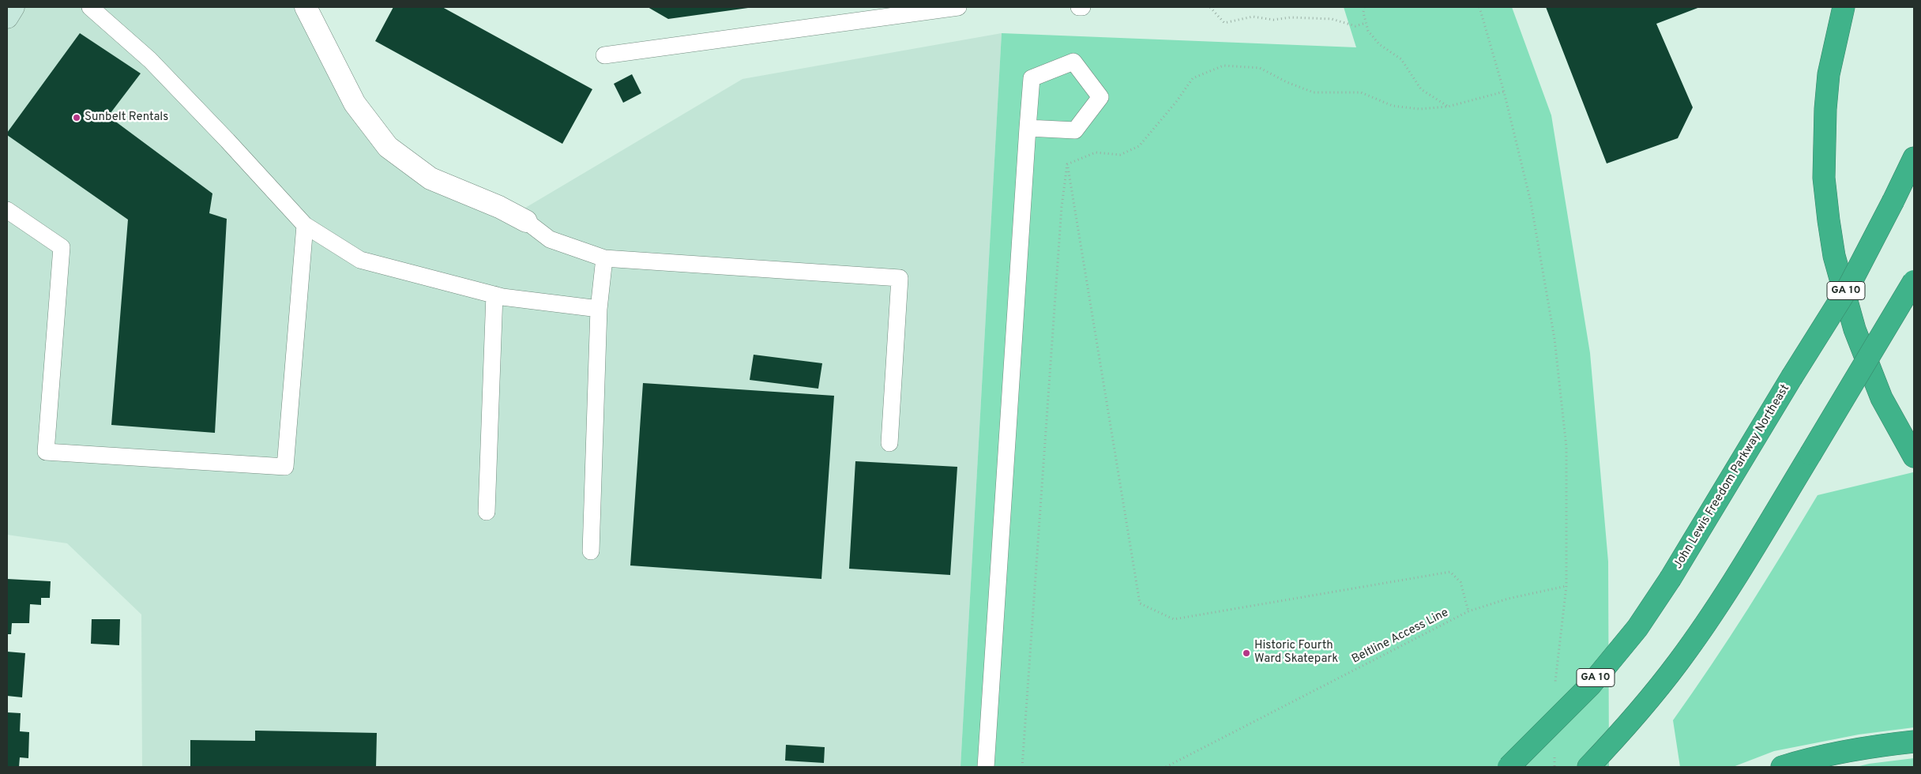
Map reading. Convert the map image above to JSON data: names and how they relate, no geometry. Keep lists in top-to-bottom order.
{
  "streets": {
    "highway": ["GA 10", "John Lewis Freedom Parkway Northeast"],
    "path": ["Beltline Access Line"]
  },
  "places": ["Sunbelt Rentals", "Historic Fourth Ward Skatepark"]
}
